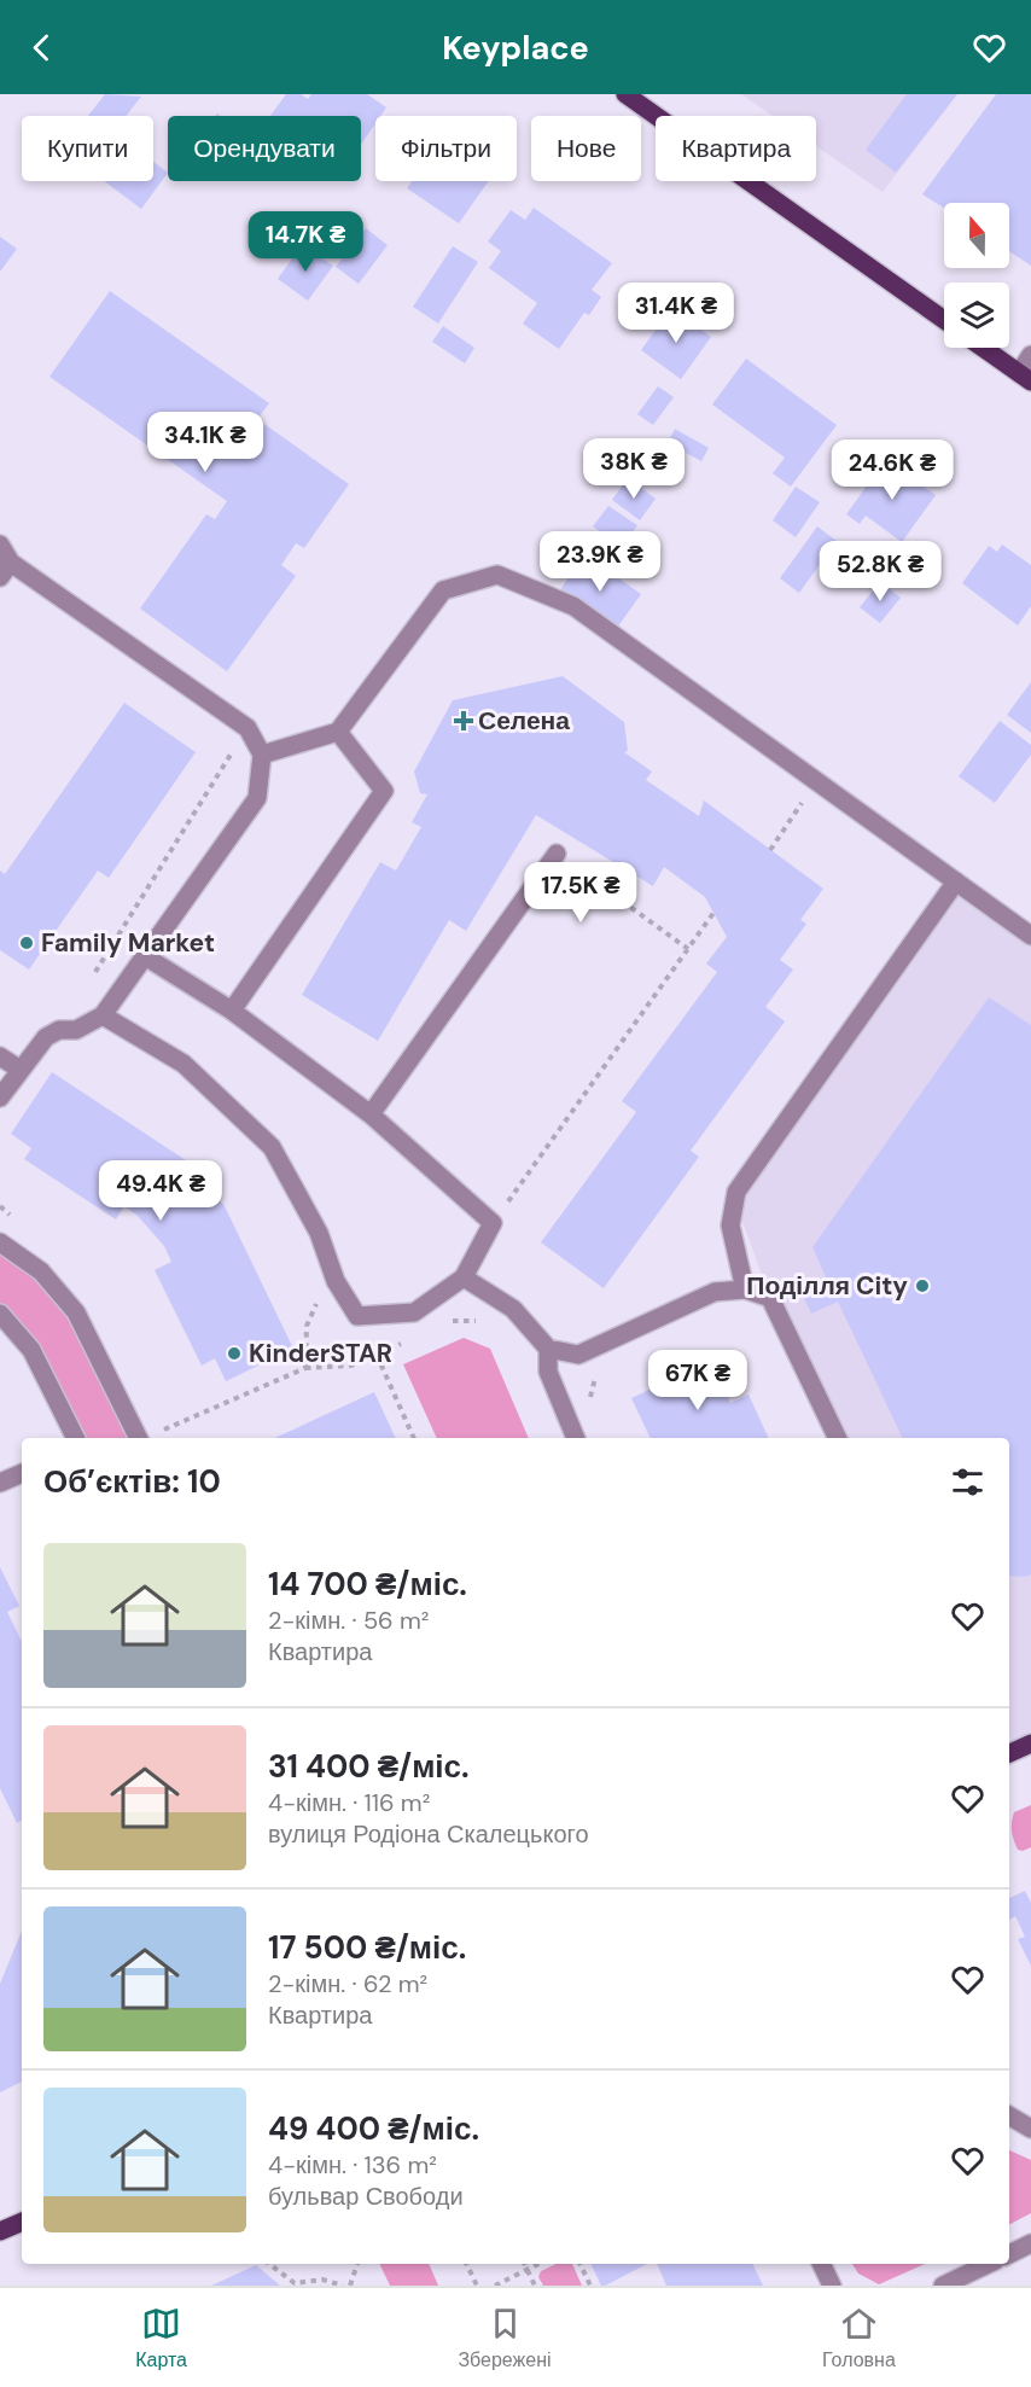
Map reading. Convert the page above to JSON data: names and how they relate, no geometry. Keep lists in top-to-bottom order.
{
  "places": {
    "health": ["Селена"],
    "other": ["Family Market", "Поділля City", "KinderSTAR"]
  },
  "north": "top",
  "page": {
    "header": "Keyplace",
    "chip": [
      "Купити",
      "Орендувати",
      "Фільтри",
      "Нове",
      "Квартира"
    ],
    "price": [
      "14.7K ₴",
      "31.4K ₴",
      "34.1K ₴",
      "38K ₴",
      "24.6K ₴",
      "23.9K ₴",
      "52.8K ₴",
      "17.5K ₴",
      "49.4K ₴",
      "67K ₴"
    ],
    "heading": "Об’єктів: 10",
    "list": [
      {
        "name": "14 700 ₴/міс.",
        "note": "2-кімн. · 56 m² · Квартира"
      },
      {
        "name": "31 400 ₴/міс.",
        "note": "4-кімн. · 116 m² · вулиця Родіона Скалецького"
      },
      {
        "name": "17 500 ₴/міс.",
        "note": "2-кімн. · 62 m² · Квартира"
      },
      {
        "name": "49 400 ₴/міс.",
        "note": "4-кімн. · 136 m² · бульвар Свободи"
      }
    ],
    "tabs": ["Карта", "Збережені", "Головна"]
  }
}
